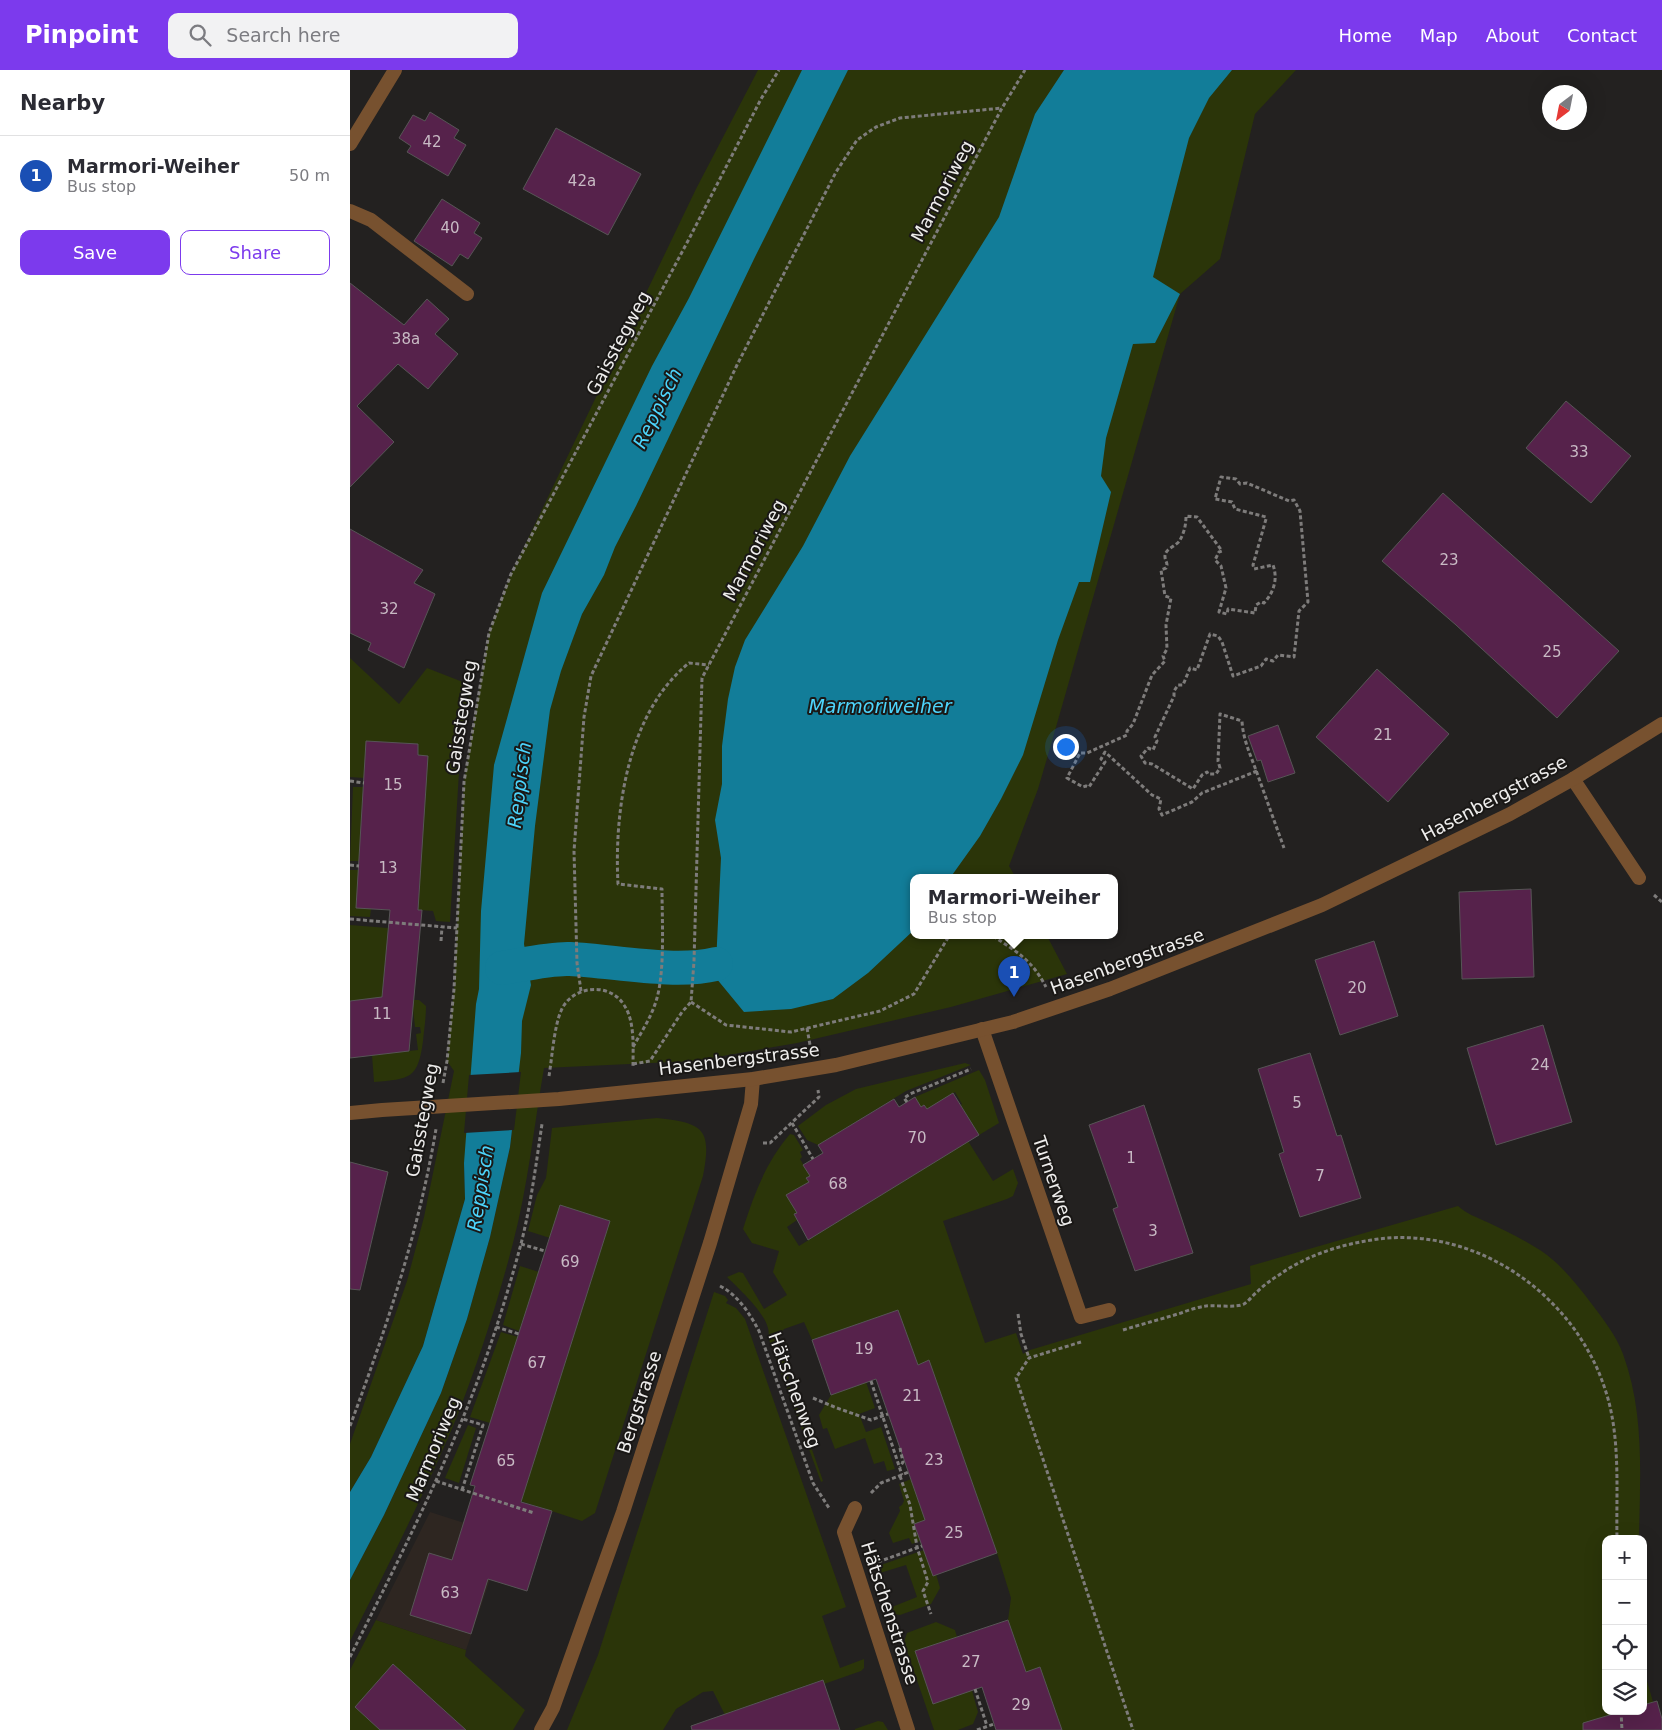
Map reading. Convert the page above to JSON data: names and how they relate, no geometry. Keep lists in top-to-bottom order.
{
  "streets": {
    "street": [
      "Hasenbergstrasse",
      "Turnerweg",
      "Bergstrasse",
      "Hätschenstrasse"
    ],
    "path": ["Marmoriweg", "Gaisstegweg", "Hätschenweg"]
  },
  "crossings": [
    ["Hasenbergstrasse", "Turnerweg"],
    ["Hasenbergstrasse", "Bergstrasse"],
    ["Hätschenweg", "Bergstrasse"],
    ["Hätschenweg", "Hätschenstrasse"]
  ],
  "water": ["Reppisch", "Marmoriweiher"],
  "house_numbers": [
    "42",
    "42a",
    "40",
    "38a",
    "33",
    "23",
    "32",
    "25",
    "21",
    "15",
    "13",
    "20",
    "11",
    "24",
    "5",
    "70",
    "1",
    "7",
    "68",
    "3",
    "69",
    "19",
    "67",
    "21",
    "23",
    "65",
    "25",
    "63",
    "27",
    "29"
  ],
  "north": "bottom left",
  "page": {
    "header": "Pinpoint",
    "search": "Search here",
    "nav": [
      "Home",
      "Map",
      "About",
      "Contact"
    ],
    "heading": "Nearby",
    "list": [
      {
        "mark": "1",
        "name": "Marmori-Weiher",
        "note": "Bus stop",
        "value": "50 m"
      }
    ],
    "buttons": ["Save", "Share"],
    "popup": ["Marmori-Weiher", "Bus stop"],
    "pins": "1",
    "map_buttons": ["+", "−"]
  }
}
